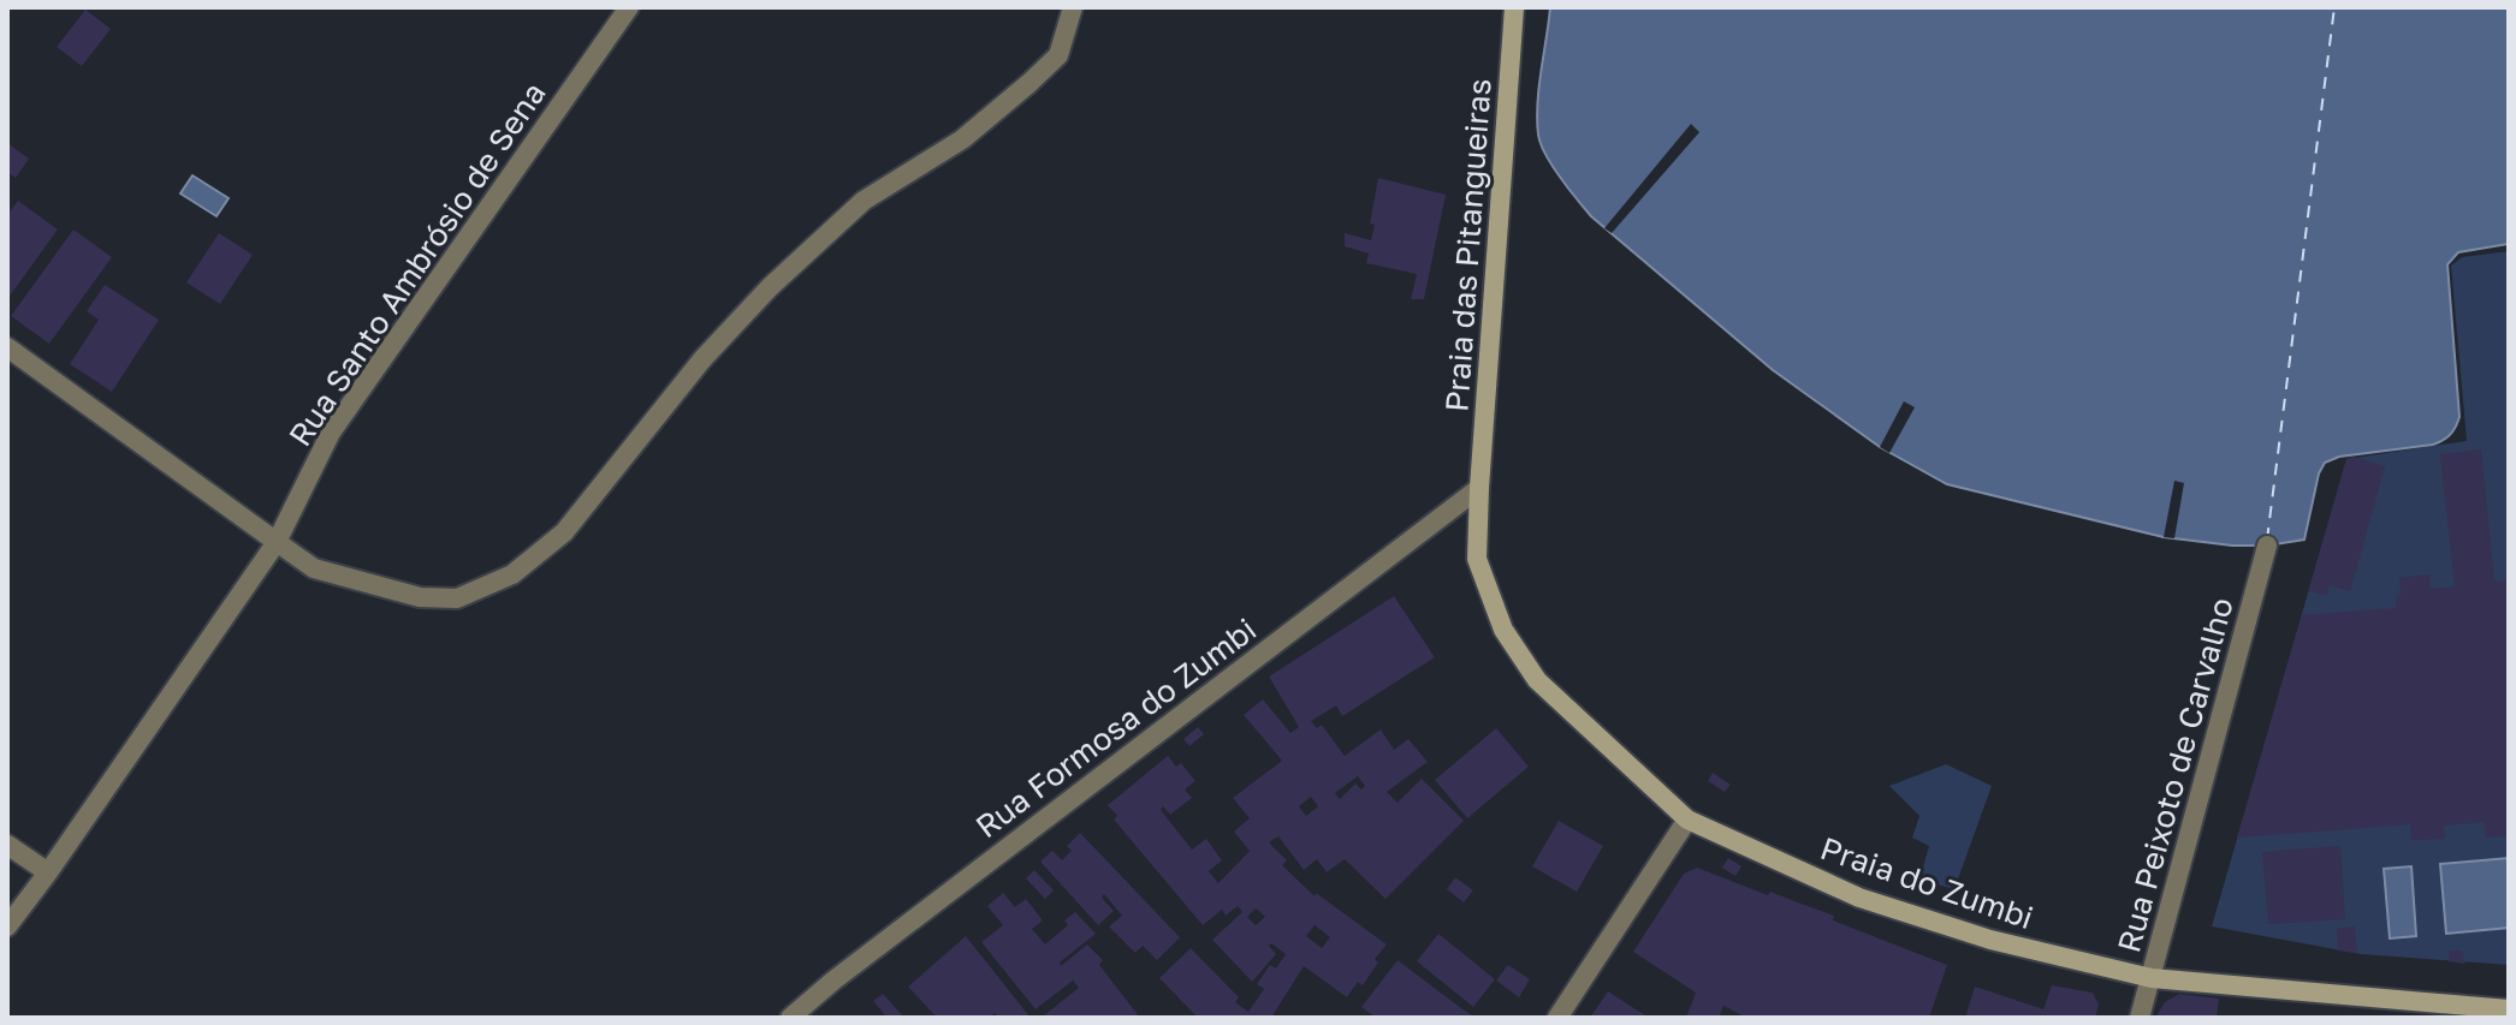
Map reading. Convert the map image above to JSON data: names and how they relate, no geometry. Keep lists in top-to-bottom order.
{
  "streets": {
    "main road": ["Praia das Pitangueiras", "Praia do Zumbi"],
    "street": ["Rua Santo Ambrósio de Sena", "Rua Formosa do Zumbi", "Rua Peixoto de Carvalho"]
  },
  "crossings": [
    ["Praia das Pitangueiras", "Rua Formosa do Zumbi"],
    ["Praia das Pitangueiras", "Praia do Zumbi"],
    ["Rua Formosa do Zumbi", "Praia do Zumbi"],
    ["Rua Peixoto de Carvalho", "Praia do Zumbi"]
  ]
}
